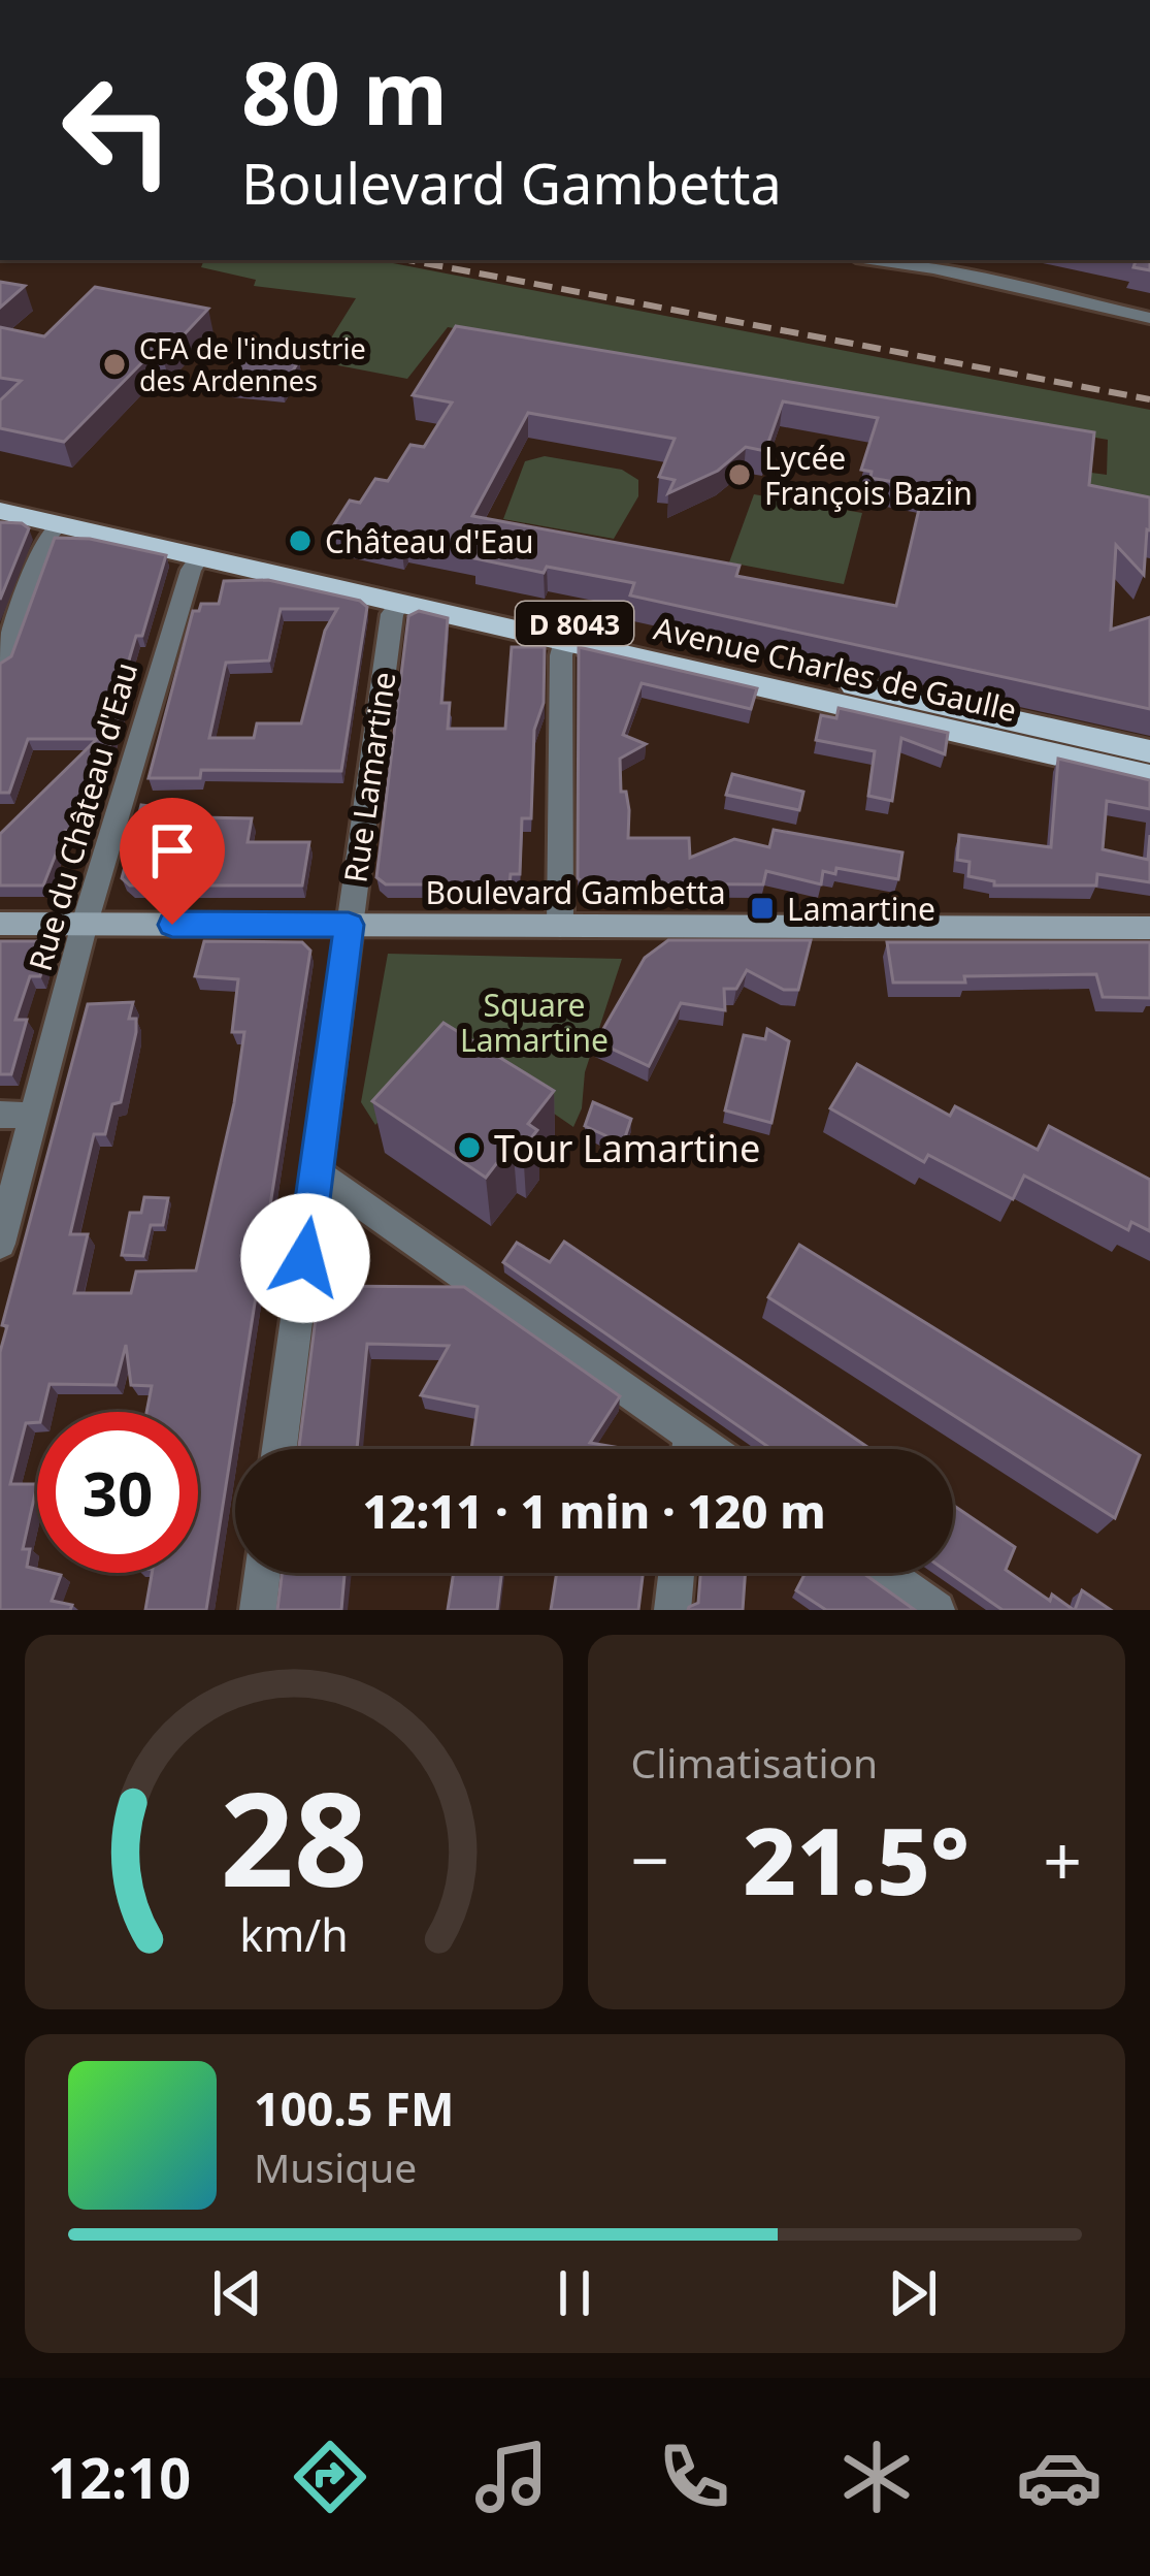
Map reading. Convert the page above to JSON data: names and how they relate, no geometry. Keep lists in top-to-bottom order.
{
  "streets": {
    "main road": ["D 8043", "Avenue Charles de Gaulle"],
    "street": ["Rue Lamartine", "Rue du Château d'Eau", "Boulevard Gambetta"]
  },
  "crossings": [
    ["Avenue Charles de Gaulle", "Rue Lamartine"],
    ["Avenue Charles de Gaulle", "Rue du Château d'Eau"],
    ["Rue Lamartine", "Boulevard Gambetta"],
    ["Rue du Château d'Eau", "Boulevard Gambetta"]
  ],
  "parks": ["Square Lamartine"],
  "places": {
    "other": [
      "CFA de l'industrie des Ardennes",
      "Lycée François Bazin",
      "Château d'Eau",
      "Tour Lamartine"
    ],
    "transit": ["Lamartine"]
  },
  "page": {
    "turn": ["80 m", "Boulevard Gambetta"],
    "limit": "30",
    "trip": "12:11 · 1 min · 120 m",
    "tile": "Climatisation",
    "heat": ["−", "21.5°", "+"],
    "song": ["100.5 FM", "Musique"],
    "tabs": "12:10",
    "gauge": ["28", "km/h"]
  }
}
